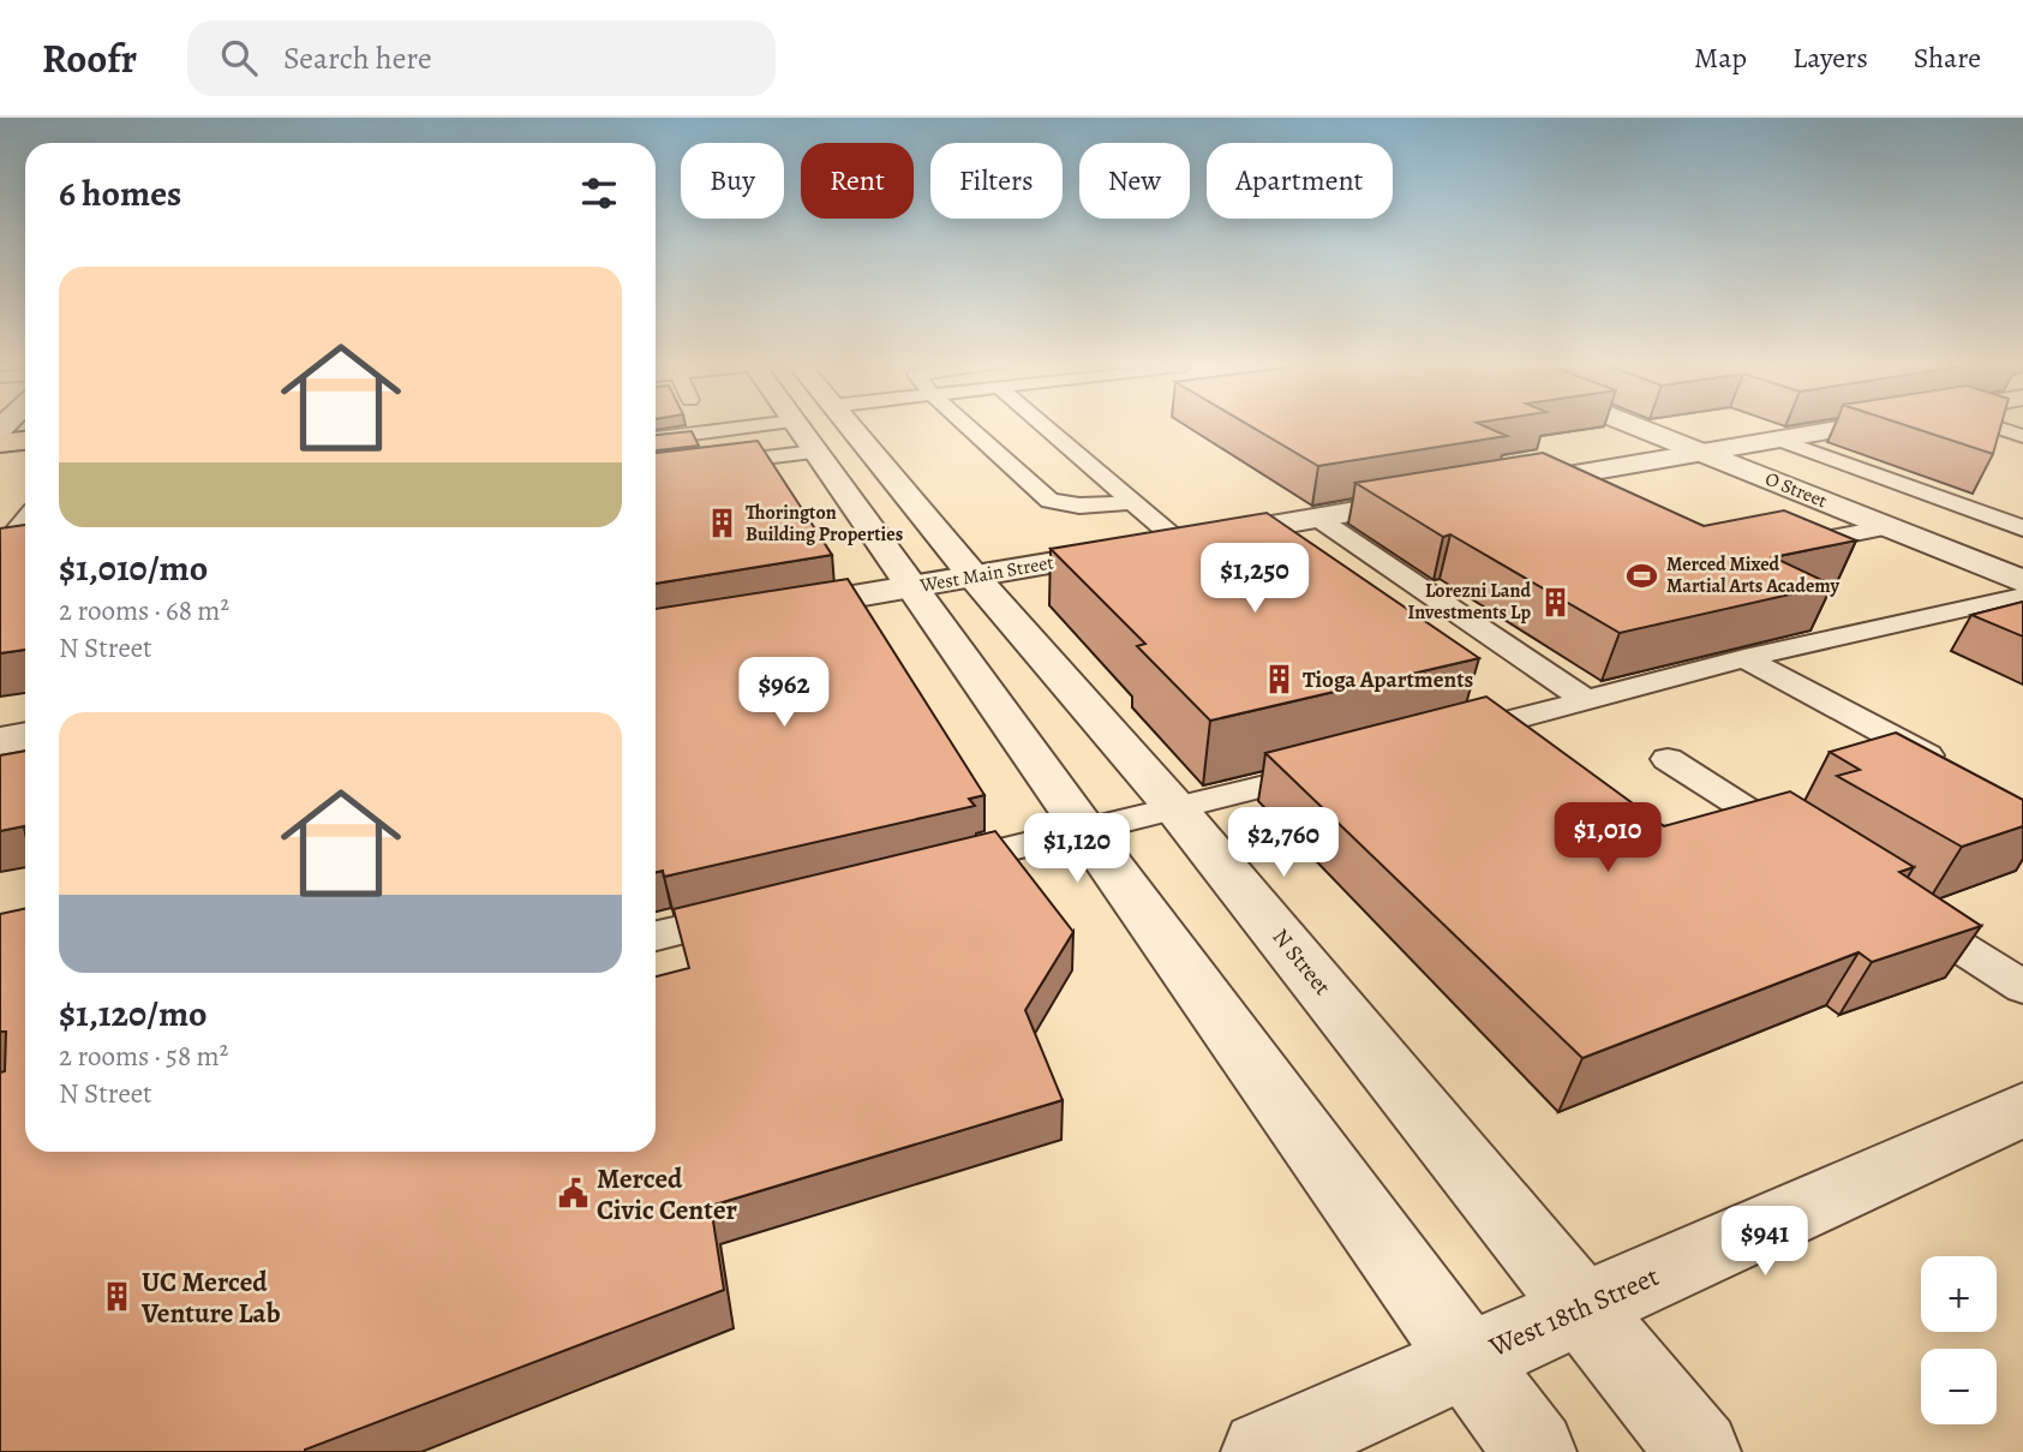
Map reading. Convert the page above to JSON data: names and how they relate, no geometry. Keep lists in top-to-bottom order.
{
  "streets": {
    "street": [
      "O Street",
      "West Main Street",
      "N Street",
      "West 18th Street"
    ]
  },
  "crossings": [
    ["West Main Street", "N Street"],
    ["N Street", "West 18th Street"]
  ],
  "places": {
    "building": [
      "Thorington Building Properties",
      "Lorezni Land Investments Lp",
      "Tioga Apartments",
      "UC Merced Venture Lab"
    ],
    "sports": ["Merced Mixed Martial Arts Academy"],
    "public building": ["Merced Civic Center"]
  },
  "page": {
    "header": "Roofr",
    "search": "Search here",
    "nav": ["Map", "Layers", "Share"],
    "chip": [
      "Buy",
      "Rent",
      "Filters",
      "New",
      "Apartment"
    ],
    "heading": "6 homes",
    "list": [
      {
        "name": "$1,010/mo",
        "note": "2 rooms · 68 m² · N Street"
      },
      {
        "name": "$1,120/mo",
        "note": "2 rooms · 58 m² · N Street"
      }
    ],
    "price": [
      "$1,250",
      "$962",
      "$1,010",
      "$2,760",
      "$1,120",
      "$941"
    ],
    "map_buttons": ["+", "−"]
  }
}
